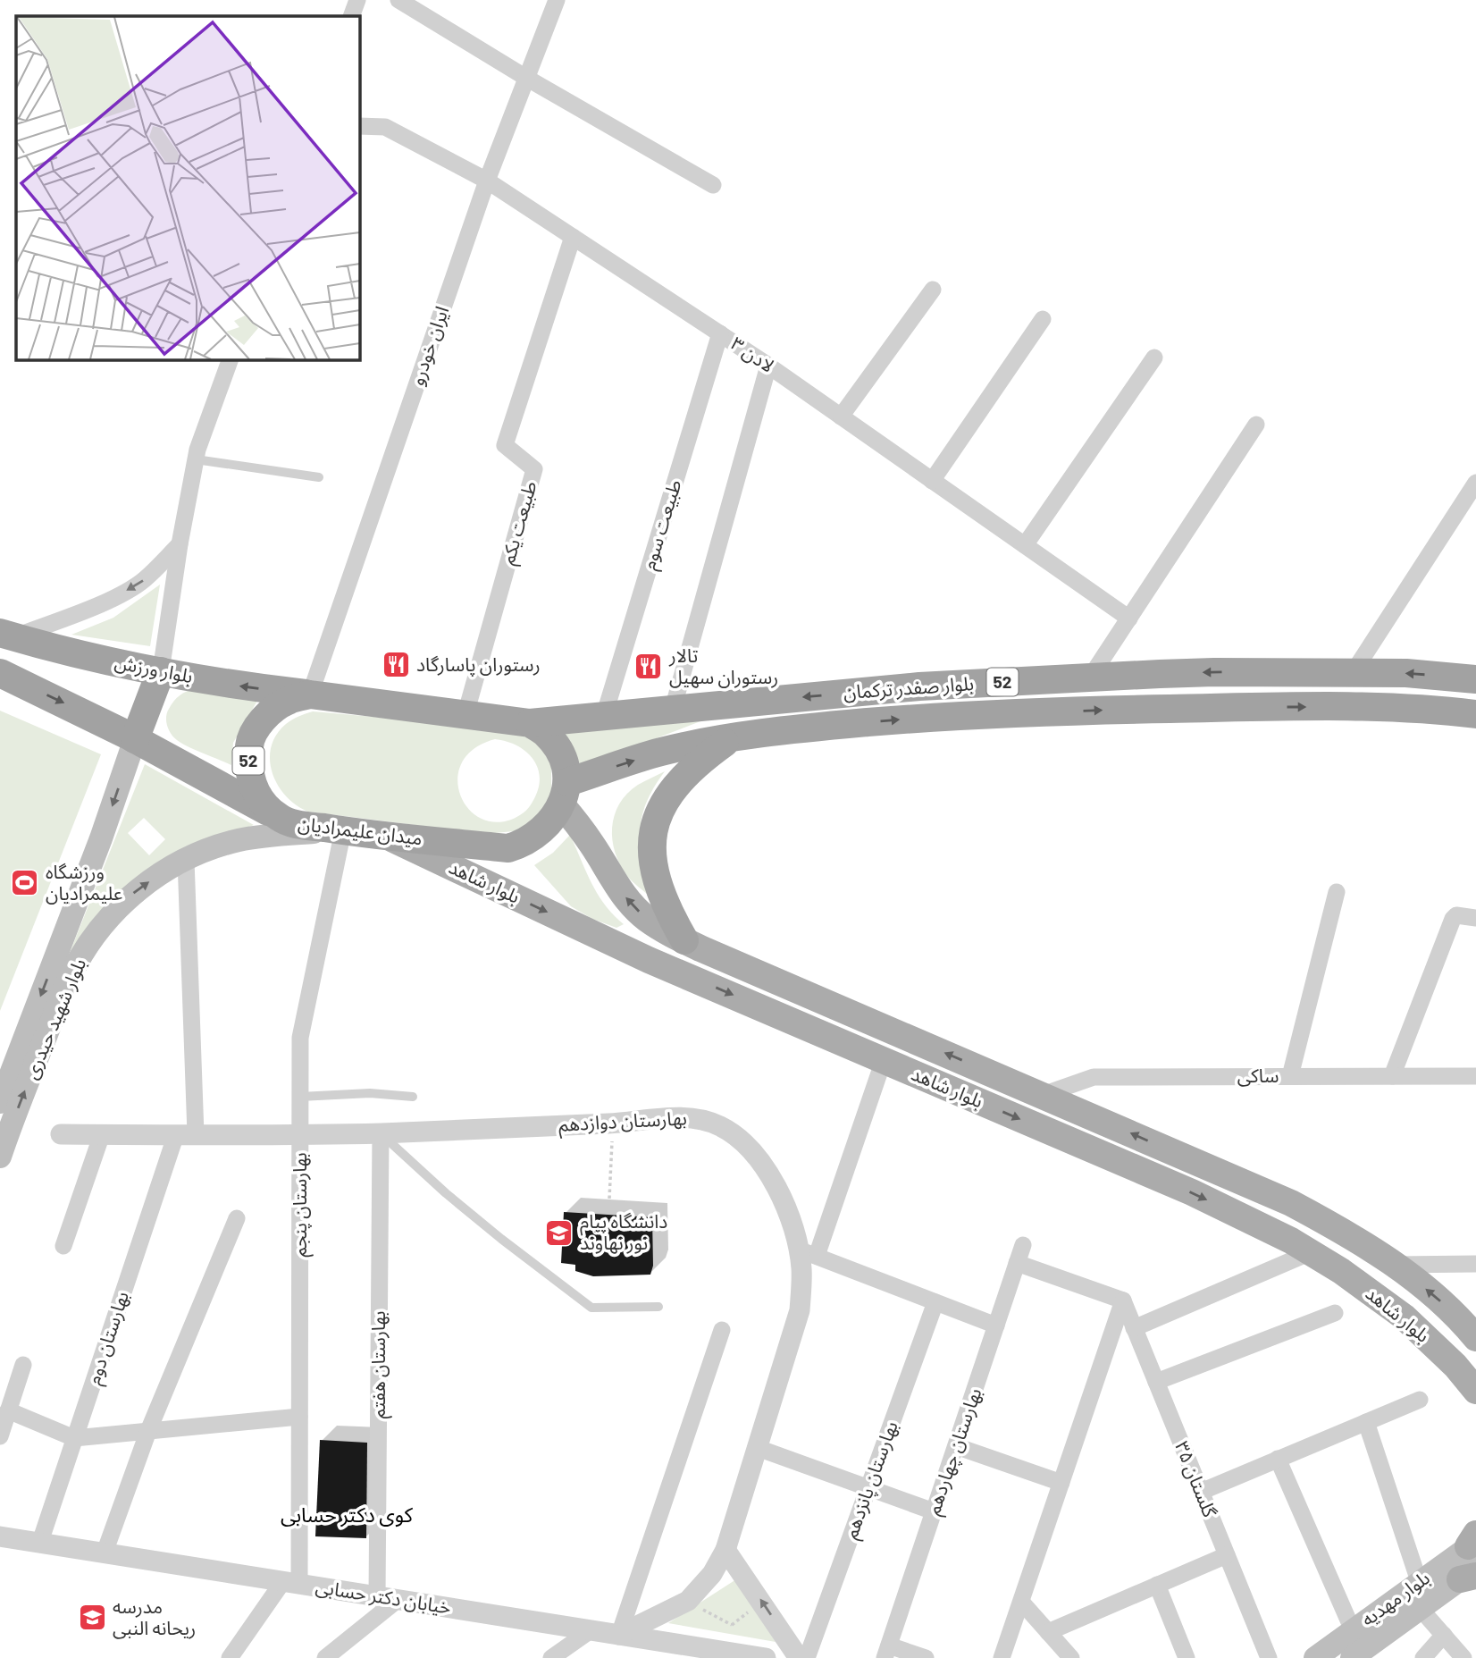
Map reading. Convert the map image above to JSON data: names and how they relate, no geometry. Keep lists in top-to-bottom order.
{
  "streets": {
    "highway": [
      "بلوار ورزش",
      "52",
      "بلوار صفدر ترکمان",
      "میدان علیمرادیان"
    ],
    "main road": ["بلوار شاهد", "بلوار شهید حیدری", "بلوار مهدیه"],
    "street": [
      "ایران خودرو",
      "لادن ۳",
      "طبیعت یکم",
      "طبیعت سوم",
      "ساکی",
      "بهارستان دوازدهم",
      "بهارستان پنجم",
      "بهارستان دوم",
      "بهارستان هفتم",
      "بهارستان چهاردهم",
      "گلستان ۳۵",
      "بهارستان پانزدهم",
      "خیابان دکتر حسابی"
    ]
  },
  "crossings": [
    ["ایران خودرو", "لادن ۳"],
    ["ایران خودرو", "بلوار ورزش"],
    ["ایران خودرو", "میدان علیمرادیان"],
    ["لادن ۳", "طبیعت یکم"],
    ["لادن ۳", "طبیعت سوم"],
    ["طبیعت یکم", "میدان علیمرادیان"],
    ["طبیعت سوم", "بلوار صفدر ترکمان"],
    ["بلوار ورزش", "میدان علیمرادیان"],
    ["52", "میدان علیمرادیان"],
    ["52", "بلوار شهید حیدری"],
    ["بلوار صفدر ترکمان", "میدان علیمرادیان"],
    ["بلوار صفدر ترکمان", "بلوار شاهد"],
    ["میدان علیمرادیان", "بلوار شاهد"],
    ["میدان علیمرادیان", "بلوار شهید حیدری"],
    ["میدان علیمرادیان", "بهارستان پنجم"],
    ["بلوار شاهد", "ساکی"],
    ["بلوار شهید حیدری", "بهارستان پنجم"],
    ["بهارستان دوازدهم", "بهارستان پنجم"],
    ["بهارستان دوازدهم", "بهارستان دوم"],
    ["بهارستان دوازدهم", "بهارستان هفتم"],
    ["بهارستان پنجم", "خیابان دکتر حسابی"],
    ["بهارستان دوم", "خیابان دکتر حسابی"],
    ["بهارستان هفتم", "خیابان دکتر حسابی"]
  ],
  "districts": ["کوی دکتر حسابی"],
  "places": {
    "restaurant": ["رستوران پاسارگاد", "تالار رستوران سهیل"],
    "sports": ["ورزشگاه علیمرادیان"],
    "school or university": ["دانشگاه پیام نور نهاوند", "مدرسه ریحانه النبی"]
  }
}
